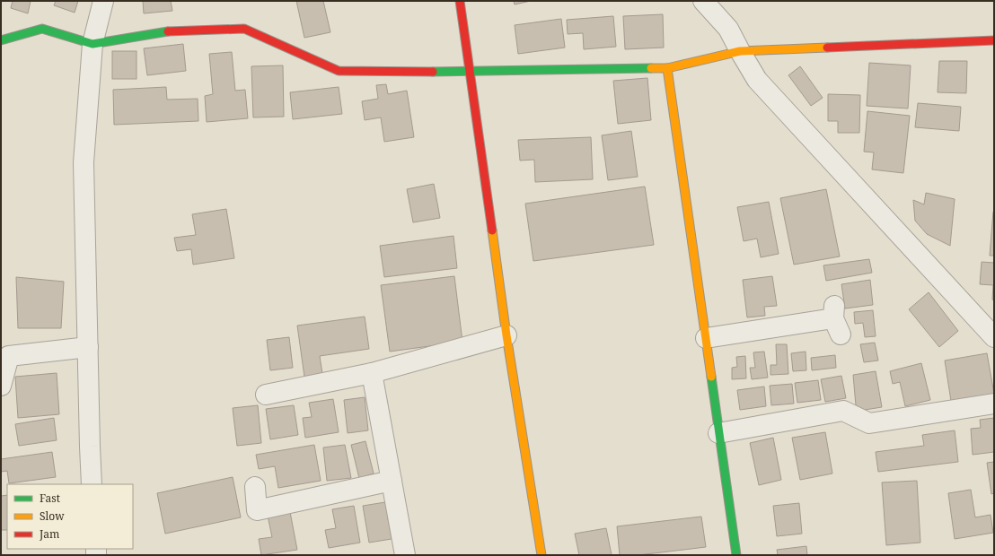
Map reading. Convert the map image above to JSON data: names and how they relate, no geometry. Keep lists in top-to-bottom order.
{
  "legend": ["Fast", "Slow", "Jam"]
}
